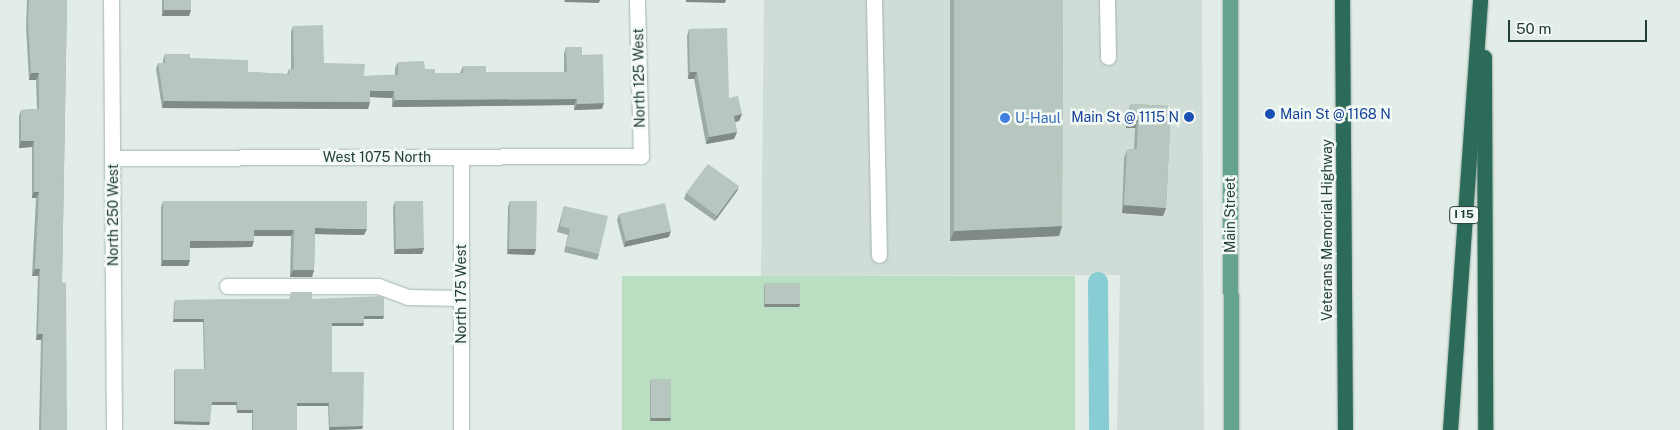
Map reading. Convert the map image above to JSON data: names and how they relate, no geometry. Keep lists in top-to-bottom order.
{
  "streets": {
    "highway": ["I 15", "Veterans Memorial Highway"],
    "main road": ["Main Street"],
    "street": [
      "North 125 West",
      "West 1075 North",
      "North 250 West",
      "North 175 West"
    ]
  },
  "crossings": [
    ["North 125 West", "West 1075 North"],
    ["West 1075 North", "North 250 West"],
    ["West 1075 North", "North 175 West"]
  ],
  "places": ["Main St @ 1168 N", "Main St @ 1115 N", "U-Haul"],
  "scale_bar": "50 m"
}
